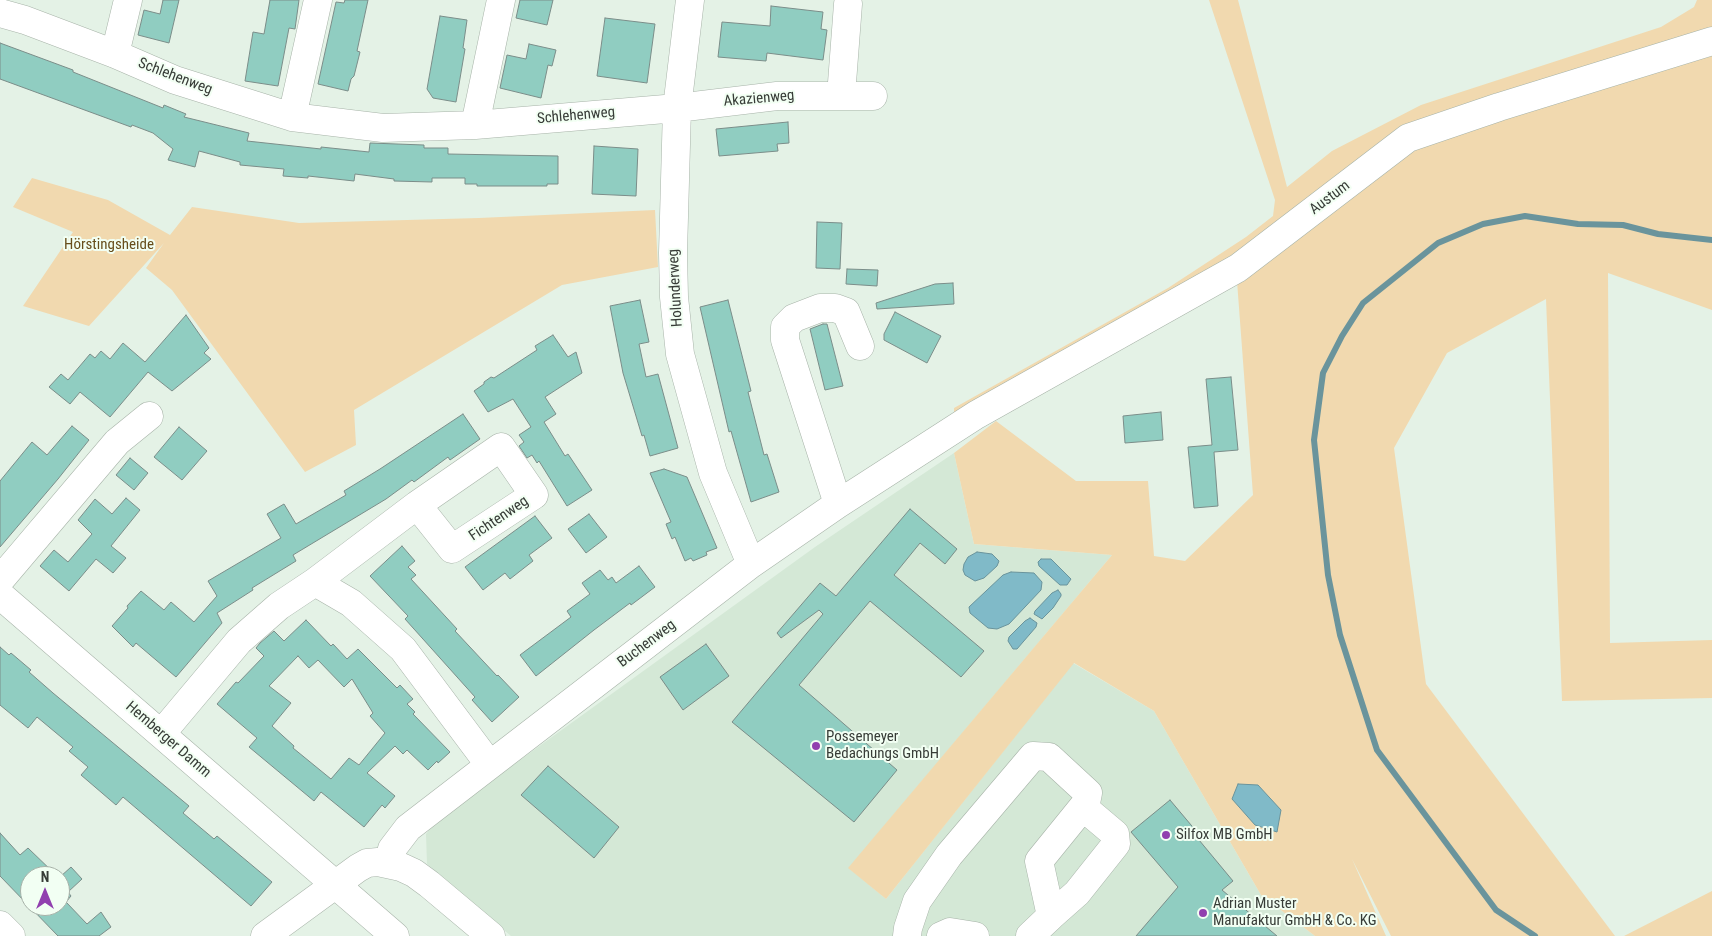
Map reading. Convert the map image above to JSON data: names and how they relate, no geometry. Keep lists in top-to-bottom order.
{
  "streets": {
    "street": [
      "Schlehenweg",
      "Akazienweg",
      "Austum",
      "Holunderweg",
      "Buchenweg",
      "Hemberger Damm"
    ]
  },
  "crossings": [
    ["Schlehenweg", "Akazienweg"],
    ["Schlehenweg", "Holunderweg"],
    ["Akazienweg", "Holunderweg"],
    ["Austum", "Buchenweg"],
    ["Holunderweg", "Buchenweg"]
  ],
  "parks": ["Hörstingsheide"],
  "places": ["Possemeyer Bedachungs GmbH", "Silfox MB GmbH", "Adrian Muster Manufaktur GmbH & Co. KG"],
  "north": "top"
}
